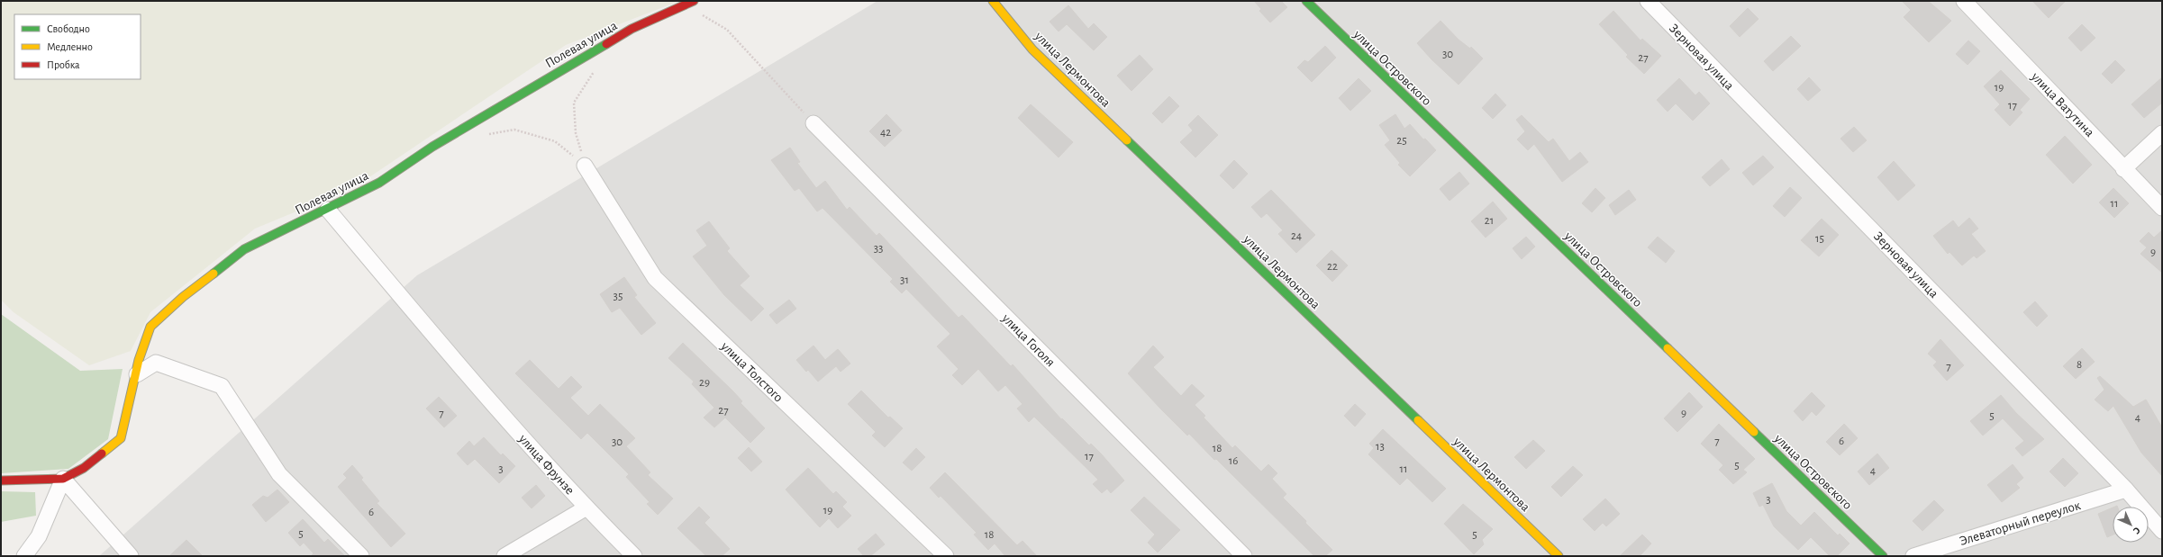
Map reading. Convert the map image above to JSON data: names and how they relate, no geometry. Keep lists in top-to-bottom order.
{
  "streets": {
    "street": [
      "Полевая улица",
      "Зерновая улица",
      "улица Островского",
      "улица Лермонтова",
      "улица Ватутина",
      "улица Гоголя",
      "улица Толстого",
      "улица Фрунзе",
      "Элеваторный переулок"
    ]
  },
  "crossings": [
    ["Полевая улица", "улица Фрунзе"],
    ["Зерновая улица", "Элеваторный переулок"]
  ],
  "house_numbers": [
    "30",
    "27",
    "19",
    "17",
    "42",
    "25",
    "11",
    "21",
    "24",
    "15",
    "33",
    "9",
    "22",
    "31",
    "35",
    "8",
    "7",
    "29",
    "27",
    "7",
    "9",
    "5",
    "4",
    "7",
    "6",
    "30",
    "13",
    "18",
    "17",
    "16",
    "5",
    "3",
    "11",
    "4",
    "3",
    "19",
    "6",
    "5",
    "18",
    "5"
  ],
  "legend": ["Свободно", "Медленно", "Пробка"],
  "north": "bottom right"
}
